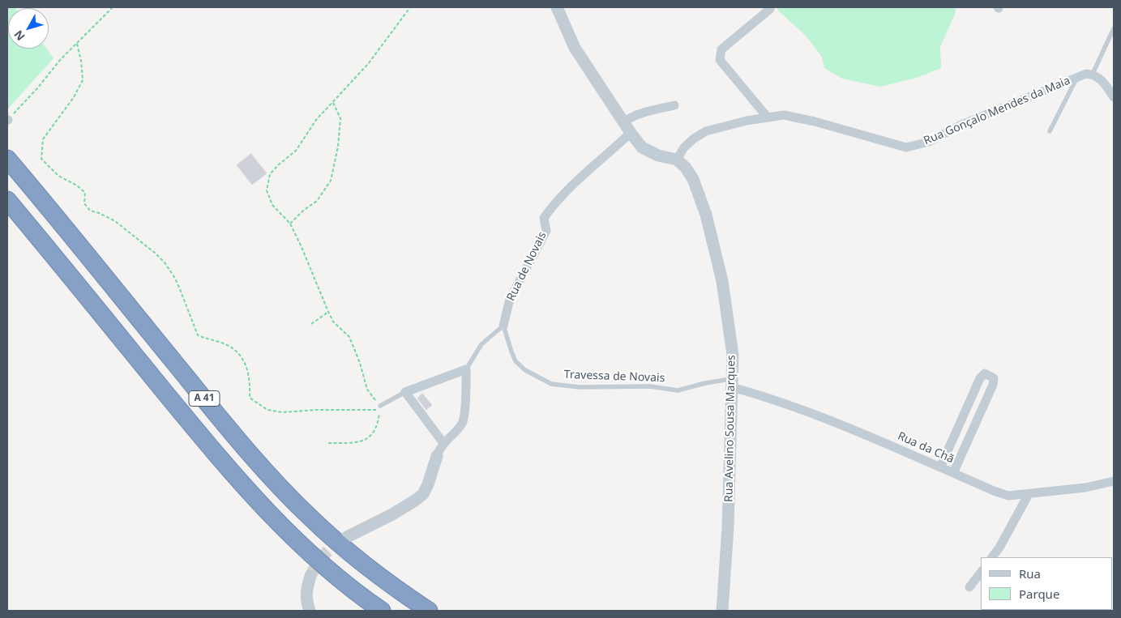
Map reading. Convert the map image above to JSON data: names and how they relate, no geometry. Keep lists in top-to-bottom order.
{
  "streets": {
    "highway": ["A 41"],
    "street": [
      "Rua Gonçalo Mendes da Maia",
      "Rua de Novais",
      "Rua Avelino Sousa Marques",
      "Rua da Chã"
    ],
    "lane": ["Travessa de Novais"]
  },
  "crossings": [
    ["Rua Gonçalo Mendes da Maia", "Rua Avelino Sousa Marques"],
    ["Rua de Novais", "Travessa de Novais"],
    ["Travessa de Novais", "Rua Avelino Sousa Marques"],
    ["Travessa de Novais", "Rua da Chã"],
    ["Rua Avelino Sousa Marques", "Rua da Chã"]
  ],
  "legend": ["Rua", "Parque"],
  "north": "bottom left"
}
